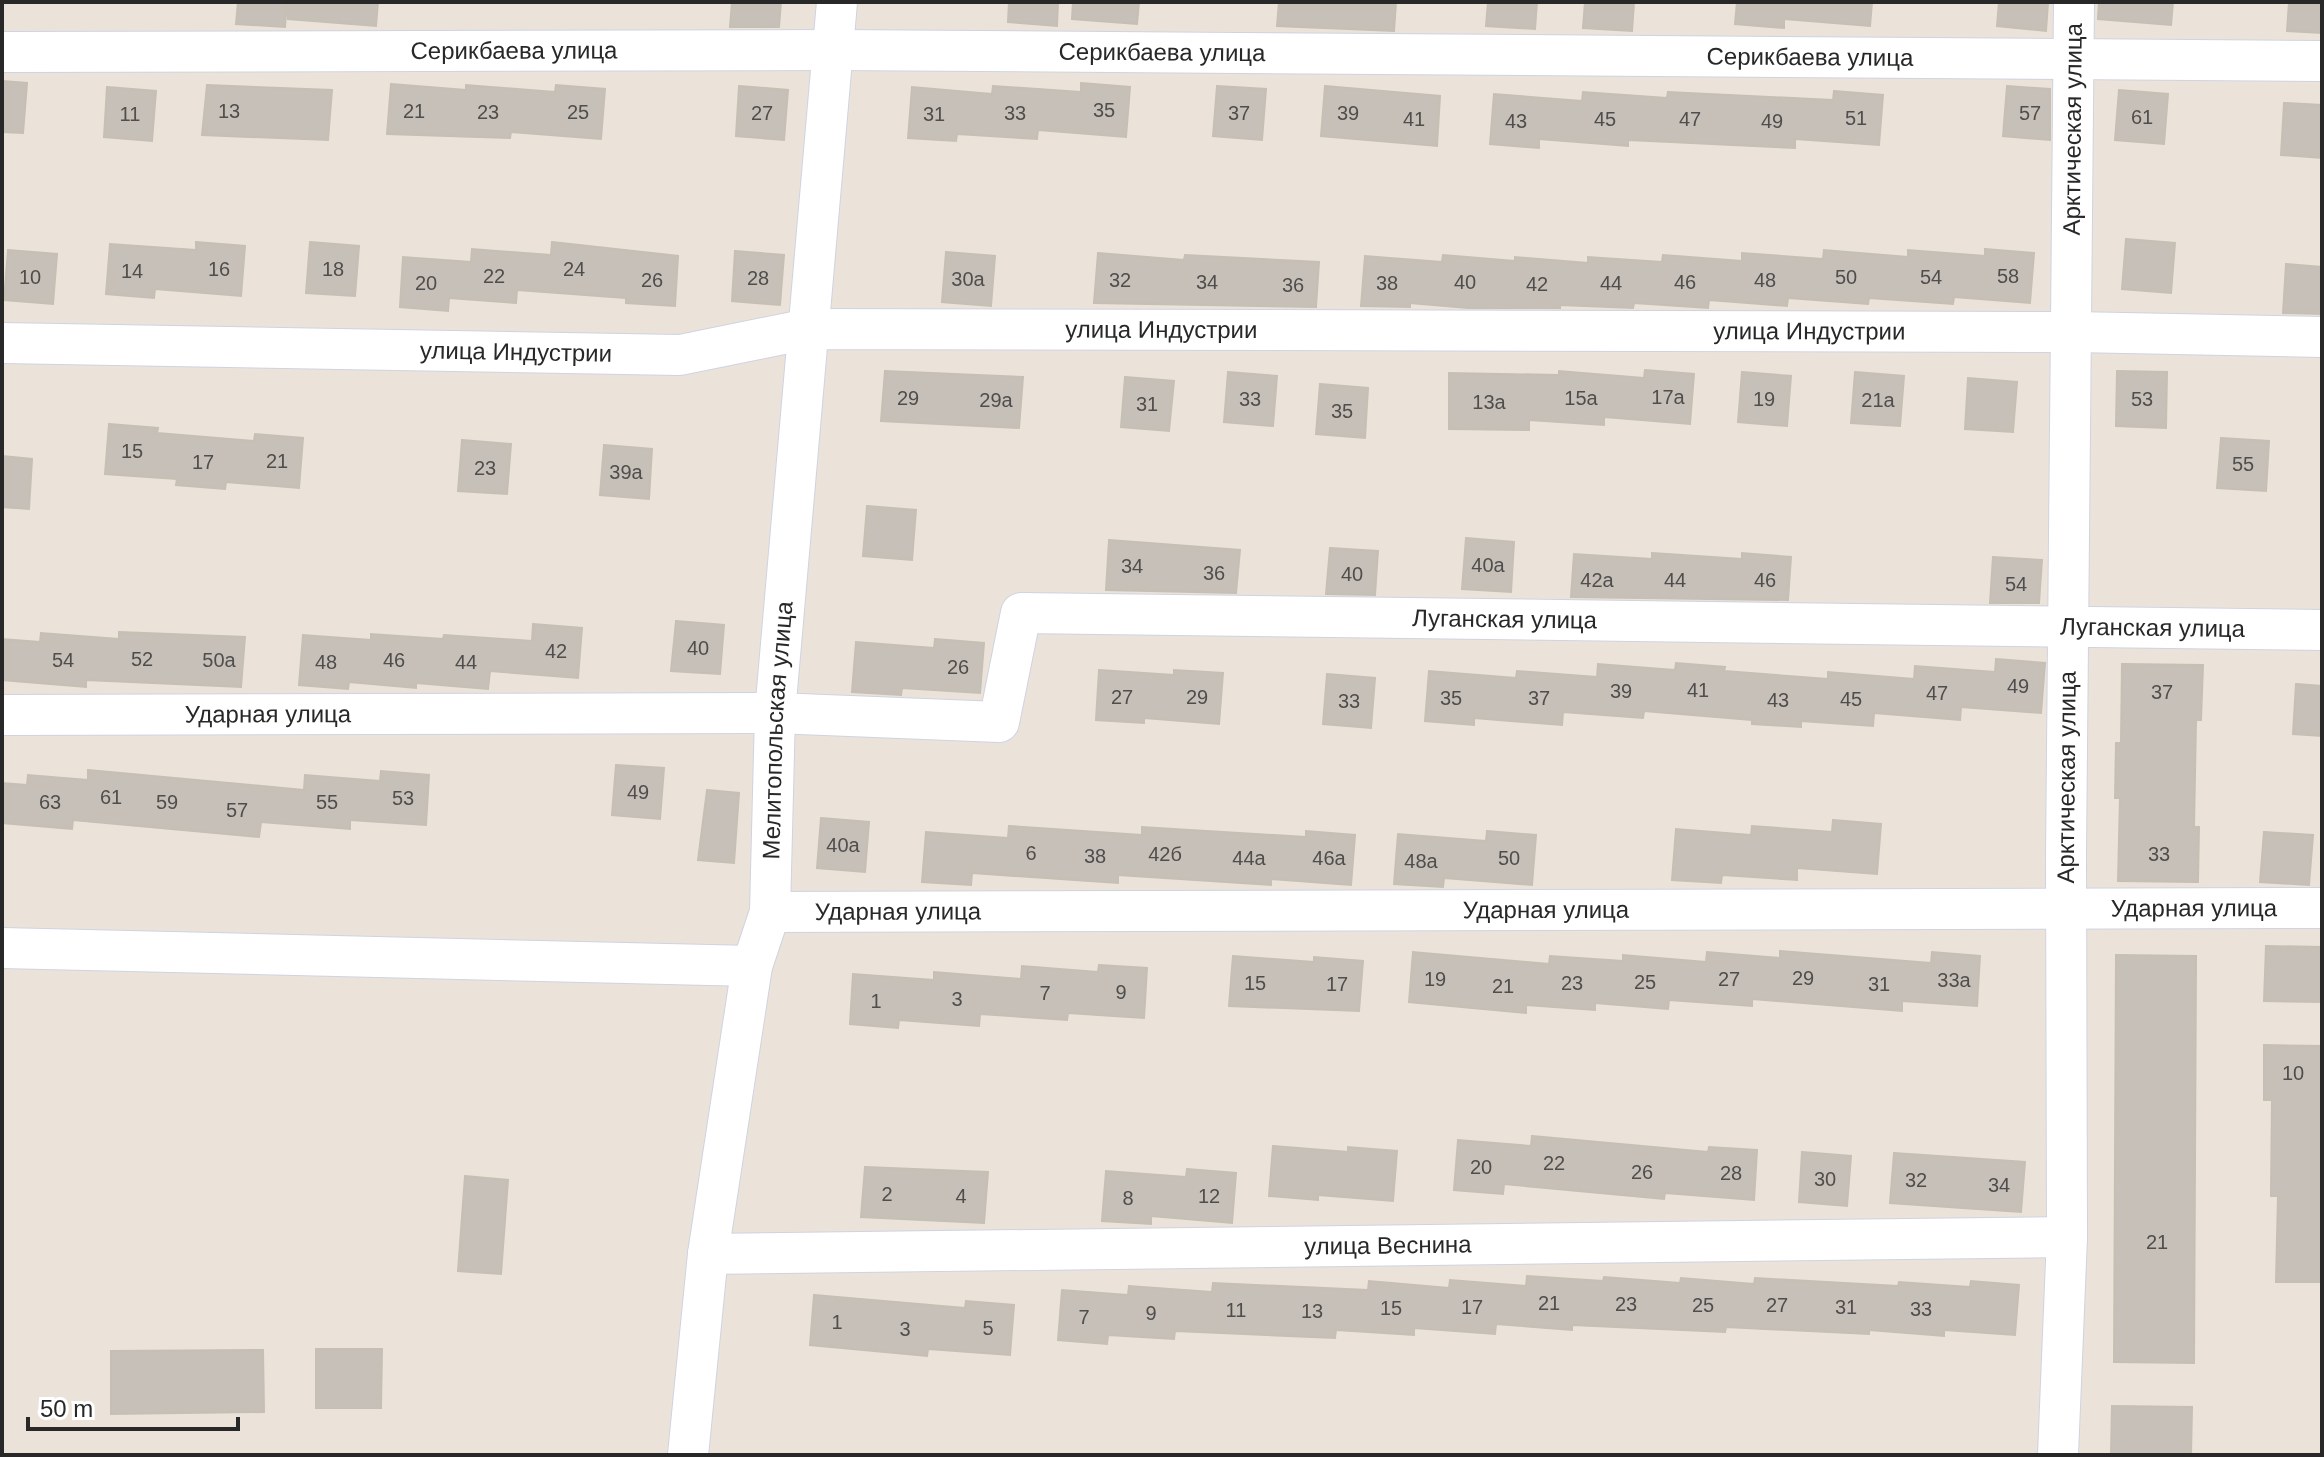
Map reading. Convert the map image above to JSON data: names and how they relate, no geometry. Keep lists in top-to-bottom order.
{
  "streets": {
    "street": [
      "Серикбаева улица",
      "Арктическая улица",
      "улица Индустрии",
      "Луганская улица",
      "Ударная улица",
      "Мелитопольская улица",
      "улица Веснина"
    ]
  },
  "crossings": [
    ["Серикбаева улица", "Арктическая улица"],
    ["Серикбаева улица", "Мелитопольская улица"],
    ["Арктическая улица", "улица Индустрии"],
    ["Арктическая улица", "Луганская улица"],
    ["Арктическая улица", "Ударная улица"],
    ["Арктическая улица", "улица Веснина"],
    ["улица Индустрии", "Мелитопольская улица"],
    ["Луганская улица", "Ударная улица"],
    ["Луганская улица", "Мелитопольская улица"],
    ["Ударная улица", "Мелитопольская улица"],
    ["Мелитопольская улица", "улица Веснина"]
  ],
  "house_numbers": [
    "35",
    "13",
    "21",
    "23",
    "25",
    "27",
    "33",
    "37",
    "39",
    "57",
    "11",
    "31",
    "61",
    "51",
    "41",
    "45",
    "47",
    "43",
    "49",
    "16",
    "18",
    "24",
    "14",
    "22",
    "58",
    "10",
    "50",
    "54",
    "28",
    "30а",
    "26",
    "32",
    "48",
    "34",
    "40",
    "46",
    "20",
    "38",
    "44",
    "42",
    "36",
    "17а",
    "29",
    "15а",
    "33",
    "19",
    "53",
    "29а",
    "21а",
    "13а",
    "31",
    "35",
    "15",
    "21",
    "17",
    "55",
    "23",
    "39а",
    "40а",
    "34",
    "36",
    "40",
    "42а",
    "44",
    "46",
    "54",
    "40",
    "42",
    "52",
    "54",
    "50а",
    "46",
    "48",
    "44",
    "26",
    "49",
    "41",
    "39",
    "37",
    "47",
    "27",
    "29",
    "35",
    "37",
    "45",
    "43",
    "33",
    "49",
    "61",
    "53",
    "63",
    "59",
    "55",
    "57",
    "40а",
    "6",
    "42б",
    "33",
    "38",
    "44а",
    "46а",
    "50",
    "48а",
    "29",
    "19",
    "27",
    "33а",
    "25",
    "15",
    "23",
    "17",
    "31",
    "21",
    "9",
    "7",
    "3",
    "1",
    "10",
    "22",
    "20",
    "26",
    "28",
    "30",
    "32",
    "34",
    "2",
    "4",
    "12",
    "8",
    "21",
    "21",
    "23",
    "25",
    "27",
    "17",
    "31",
    "15",
    "33",
    "11",
    "13",
    "9",
    "7",
    "1",
    "5",
    "3"
  ],
  "scale_bar": "50 m"
}
